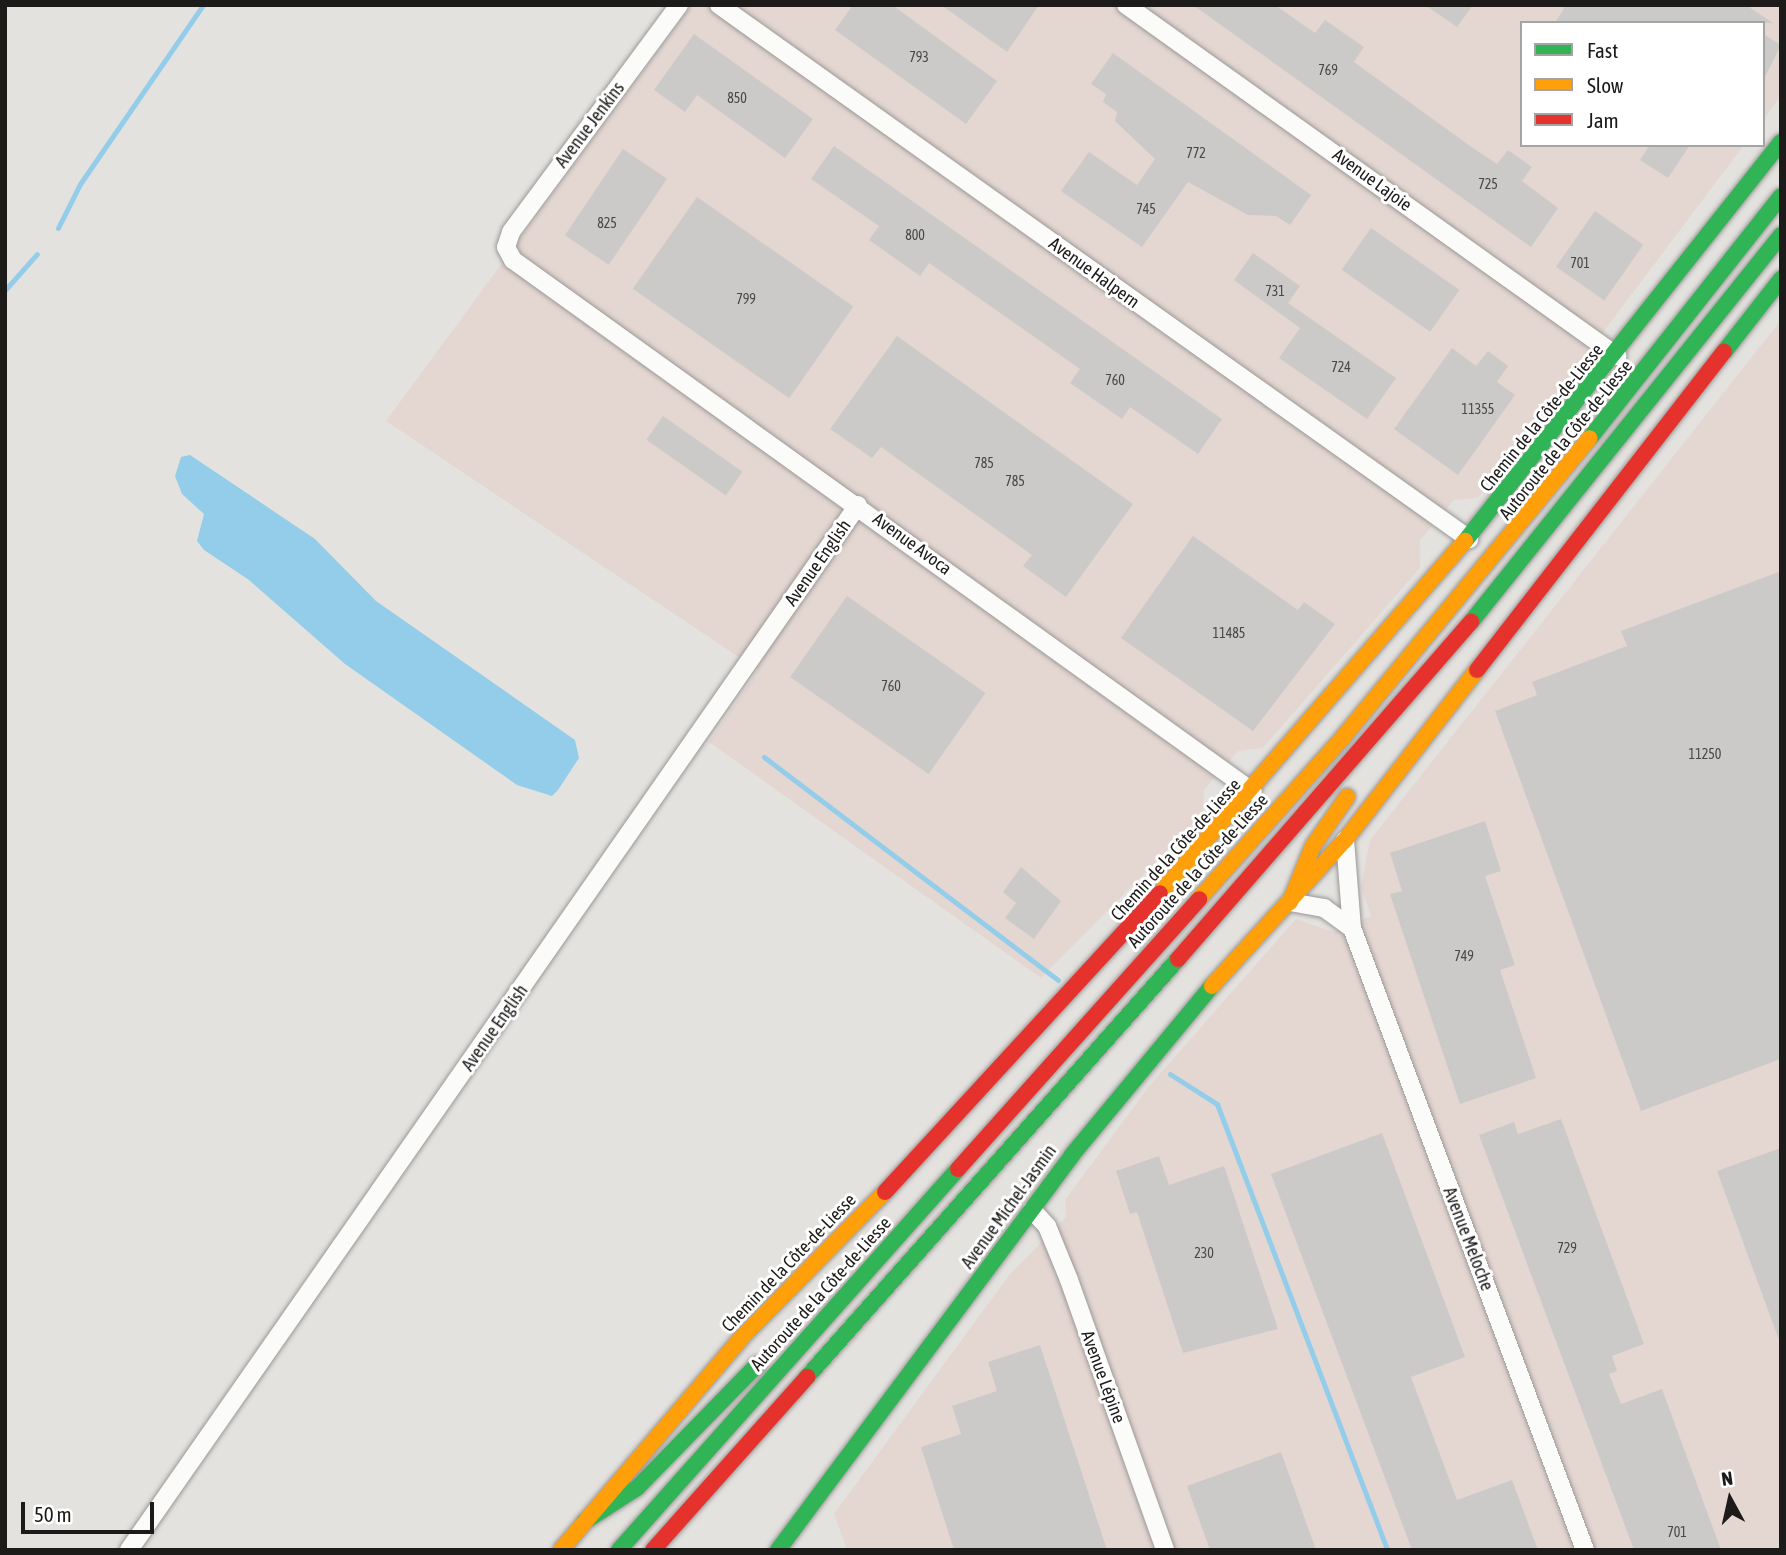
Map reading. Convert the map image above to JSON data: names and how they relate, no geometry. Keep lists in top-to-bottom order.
{
  "streets": {
    "main road": ["Chemin de la Côte-de-Liesse", "Autoroute de la Côte-de-Liesse", "Avenue Michel-Jasmin"],
    "street": [
      "Avenue Jenkins",
      "Avenue Lajoie",
      "Avenue Halpern",
      "Avenue Avoca",
      "Avenue English",
      "Avenue Meloche",
      "Avenue Lépine"
    ]
  },
  "crossings": [
    ["Avenue Jenkins", "Avenue Avoca"],
    ["Avenue Lajoie", "Chemin de la Côte-de-Liesse"],
    ["Avenue Halpern", "Chemin de la Côte-de-Liesse"],
    ["Chemin de la Côte-de-Liesse", "Avenue Avoca"],
    ["Avenue Avoca", "Avenue English"],
    ["Avenue Michel-Jasmin", "Avenue Lépine"]
  ],
  "house_numbers": [
    "793",
    "769",
    "850",
    "772",
    "725",
    "745",
    "825",
    "800",
    "701",
    "731",
    "799",
    "724",
    "760",
    "11355",
    "785",
    "785",
    "11485",
    "760",
    "11250",
    "749",
    "729",
    "230",
    "701"
  ],
  "legend": ["Fast", "Slow", "Jam"],
  "scale_bar": "50 m",
  "north": "top"
}
